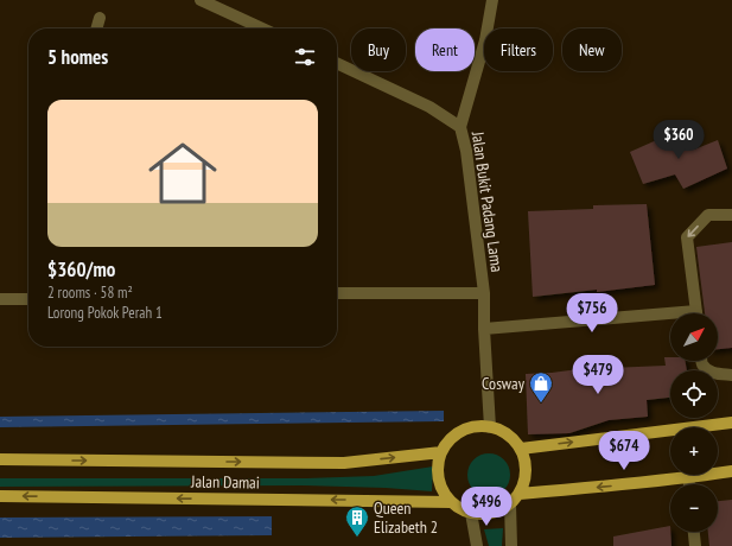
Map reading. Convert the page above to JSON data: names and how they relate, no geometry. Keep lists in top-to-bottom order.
{
  "streets": {
    "main road": ["Jalan Damai"],
    "street": ["Jalan Bukit Padang Lama"]
  },
  "crossings": [
    ["Jalan Bukit Padang Lama", "Jalan Damai"]
  ],
  "places": {
    "shop": ["Cosway"],
    "building": ["Queen Elizabeth 2"]
  },
  "north": "top right",
  "page": {
    "chip": [
      "Buy",
      "Rent",
      "Filters",
      "New"
    ],
    "heading": "5 homes",
    "list": [
      {
        "name": "$360/mo",
        "note": "2 rooms · 58 m² · Lorong Pokok Perah 1"
      }
    ],
    "price": [
      "$360",
      "$756",
      "$479",
      "$674",
      "$496"
    ],
    "map_buttons": ["+", "−"]
  }
}
